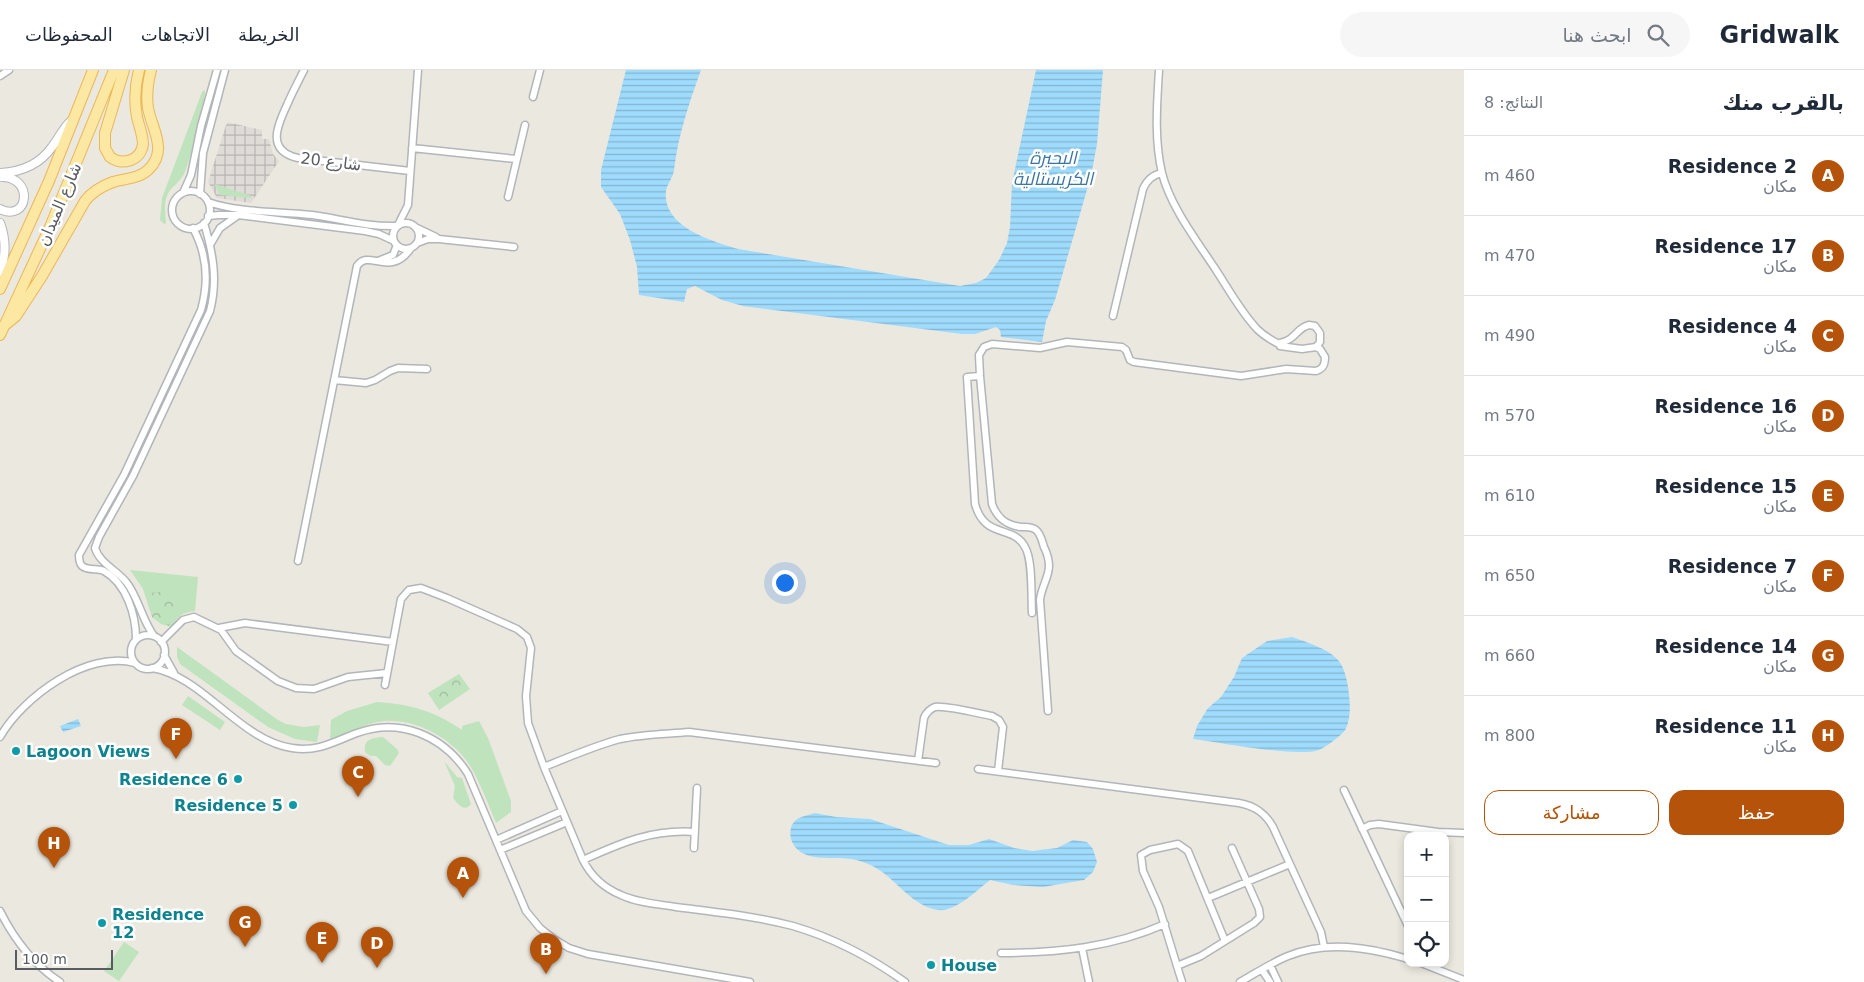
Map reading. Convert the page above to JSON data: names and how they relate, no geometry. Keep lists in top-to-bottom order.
{
  "streets": {
    "main road": ["شارع الميدان"],
    "street": ["شارع 20"]
  },
  "water": ["البحيرة الكريستالية"],
  "places": [
    "Lagoon Views",
    "Residence 6",
    "Residence 5",
    "Residence 12",
    "House"
  ],
  "scale_bar": "100 m",
  "page": {
    "header": "Gridwalk",
    "search": "ابحث هنا",
    "nav": ["الخريطة", "الاتجاهات", "المحفوظات"],
    "heading": ["بالقرب منك", "النتائج: 8"],
    "list": [
      {
        "mark": "A",
        "name": "Residence 2",
        "note": "مكان",
        "value": "460 m"
      },
      {
        "mark": "B",
        "name": "Residence 17",
        "note": "مكان",
        "value": "470 m"
      },
      {
        "mark": "C",
        "name": "Residence 4",
        "note": "مكان",
        "value": "490 m"
      },
      {
        "mark": "D",
        "name": "Residence 16",
        "note": "مكان",
        "value": "570 m"
      },
      {
        "mark": "E",
        "name": "Residence 15",
        "note": "مكان",
        "value": "610 m"
      },
      {
        "mark": "F",
        "name": "Residence 7",
        "note": "مكان",
        "value": "650 m"
      },
      {
        "mark": "G",
        "name": "Residence 14",
        "note": "مكان",
        "value": "660 m"
      },
      {
        "mark": "H",
        "name": "Residence 11",
        "note": "مكان",
        "value": "800 m"
      }
    ],
    "pins": [
      "F",
      "C",
      "H",
      "A",
      "G",
      "E",
      "D",
      "B"
    ],
    "buttons": ["حفظ", "مشاركة"],
    "map_buttons": ["+", "−"],
    "scale": "100 m"
  }
}
